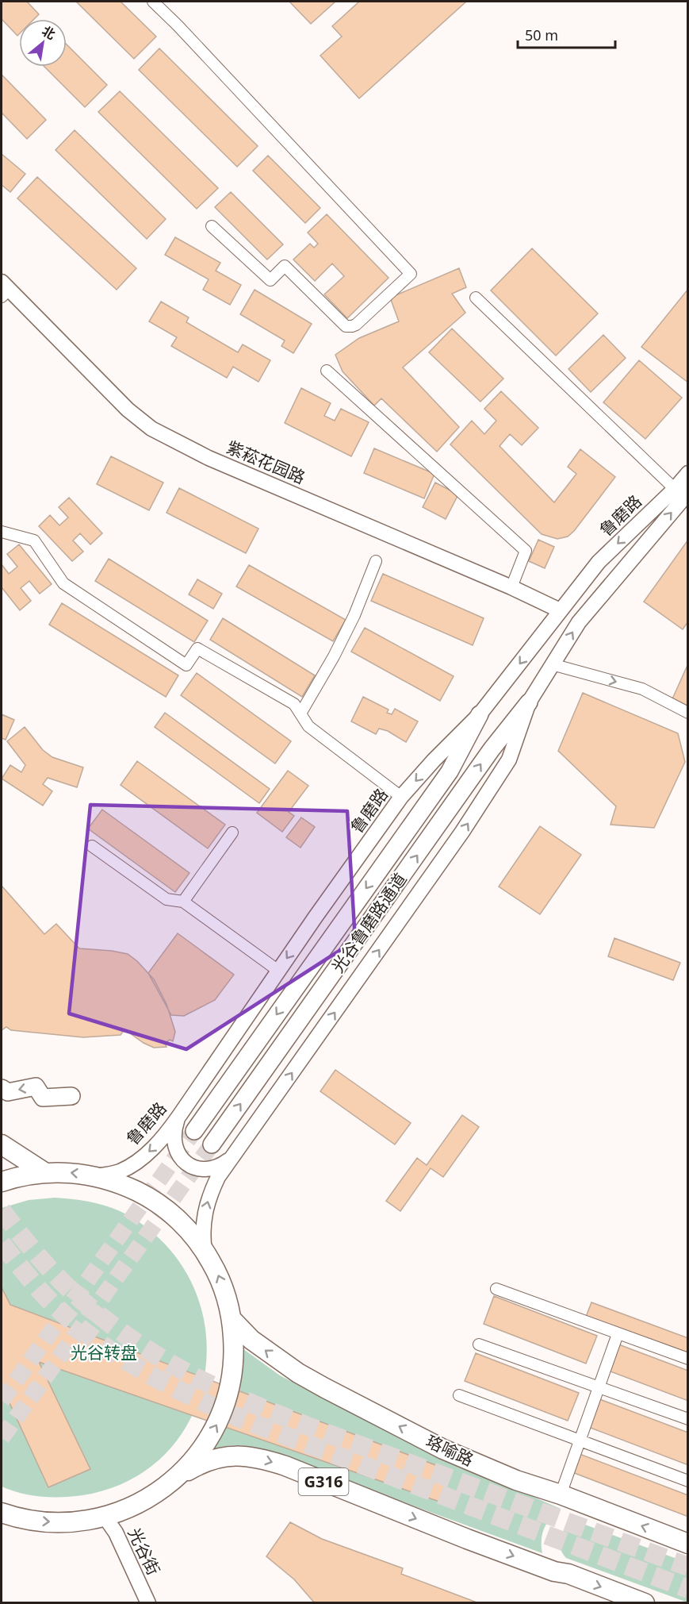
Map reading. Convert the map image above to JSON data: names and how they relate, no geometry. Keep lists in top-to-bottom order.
{
  "streets": {
    "highway": ["珞喻路", "G316"],
    "main road": [
      "紫菘花园路",
      "鲁磨路",
      "光谷鲁磨路通道",
      "光谷街"
    ]
  },
  "crossings": [
    ["紫菘花园路", "鲁磨路"],
    ["鲁磨路", "光谷鲁磨路通道"]
  ],
  "parks": ["光谷转盘"],
  "scale_bar": "50 m",
  "north": "top right"
}
